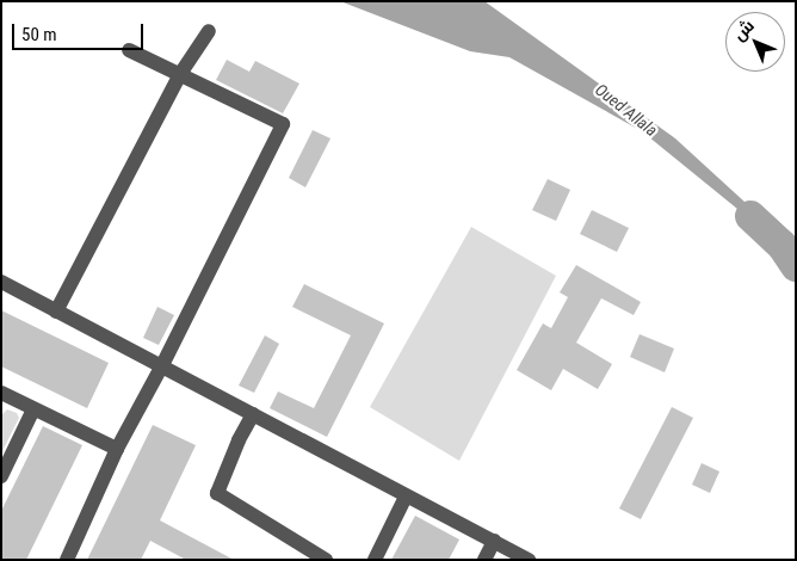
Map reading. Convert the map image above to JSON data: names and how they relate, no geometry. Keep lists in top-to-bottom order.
{
  "water": ["Oued Allala"],
  "scale_bar": "50 m",
  "north": "top left"
}
